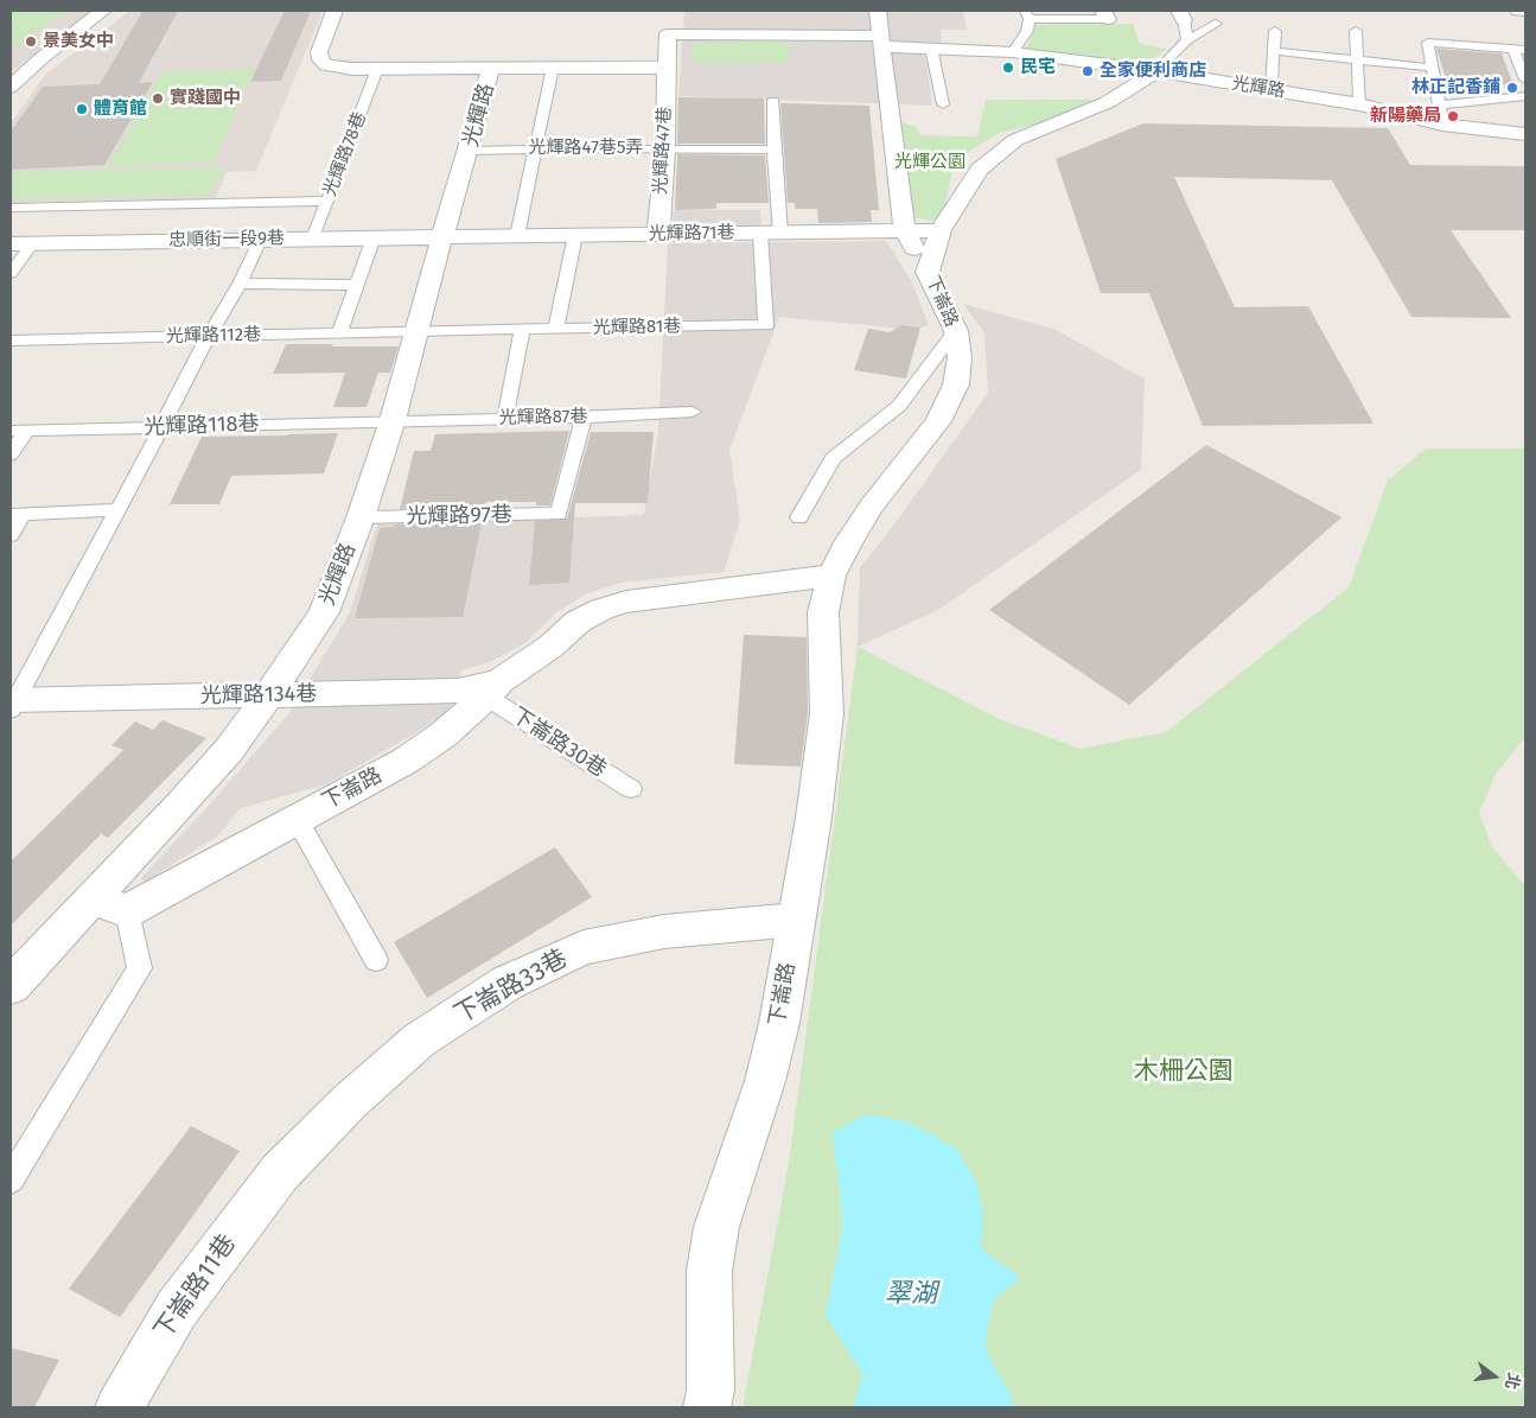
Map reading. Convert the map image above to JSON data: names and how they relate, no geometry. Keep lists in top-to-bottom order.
{
  "streets": {
    "street": [
      "光輝路",
      "光輝路47巷",
      "光輝路71巷",
      "忠順街一段9巷",
      "下崙路",
      "光輝路134巷",
      "下崙路33巷",
      "下崙路11巷"
    ],
    "lane": [
      "光輝路47巷5弄",
      "光輝路78巷",
      "光輝路81巷",
      "光輝路112巷",
      "光輝路87巷",
      "光輝路118巷",
      "光輝路97巷",
      "下崙路30巷"
    ]
  },
  "crossings": [
    ["光輝路", "光輝路47巷5弄"],
    ["光輝路", "光輝路47巷"],
    ["光輝路", "光輝路78巷"],
    ["光輝路", "光輝路71巷"],
    ["光輝路", "忠順街一段9巷"],
    ["光輝路", "下崙路"],
    ["光輝路", "光輝路81巷"],
    ["光輝路", "光輝路112巷"],
    ["光輝路", "光輝路87巷"],
    ["光輝路", "光輝路118巷"],
    ["光輝路", "光輝路97巷"],
    ["光輝路", "光輝路134巷"],
    ["光輝路47巷5弄", "光輝路47巷"],
    ["光輝路47巷", "光輝路71巷"],
    ["光輝路78巷", "忠順街一段9巷"],
    ["光輝路71巷", "忠順街一段9巷"],
    ["光輝路71巷", "下崙路"],
    ["光輝路71巷", "光輝路81巷"],
    ["下崙路", "光輝路134巷"],
    ["下崙路", "下崙路30巷"],
    ["下崙路", "下崙路33巷"],
    ["光輝路81巷", "光輝路112巷"],
    ["光輝路87巷", "光輝路118巷"],
    ["光輝路87巷", "光輝路97巷"],
    ["光輝路134巷", "下崙路30巷"],
    ["下崙路33巷", "下崙路11巷"]
  ],
  "water": ["翠湖"],
  "parks": ["光輝公園", "木柵公園"],
  "places": [
    "景美女中",
    "民宅",
    "全家便利商店",
    "林正記香鋪",
    "實踐國中",
    "體育館",
    "新陽藥局"
  ],
  "north": "right"
}
